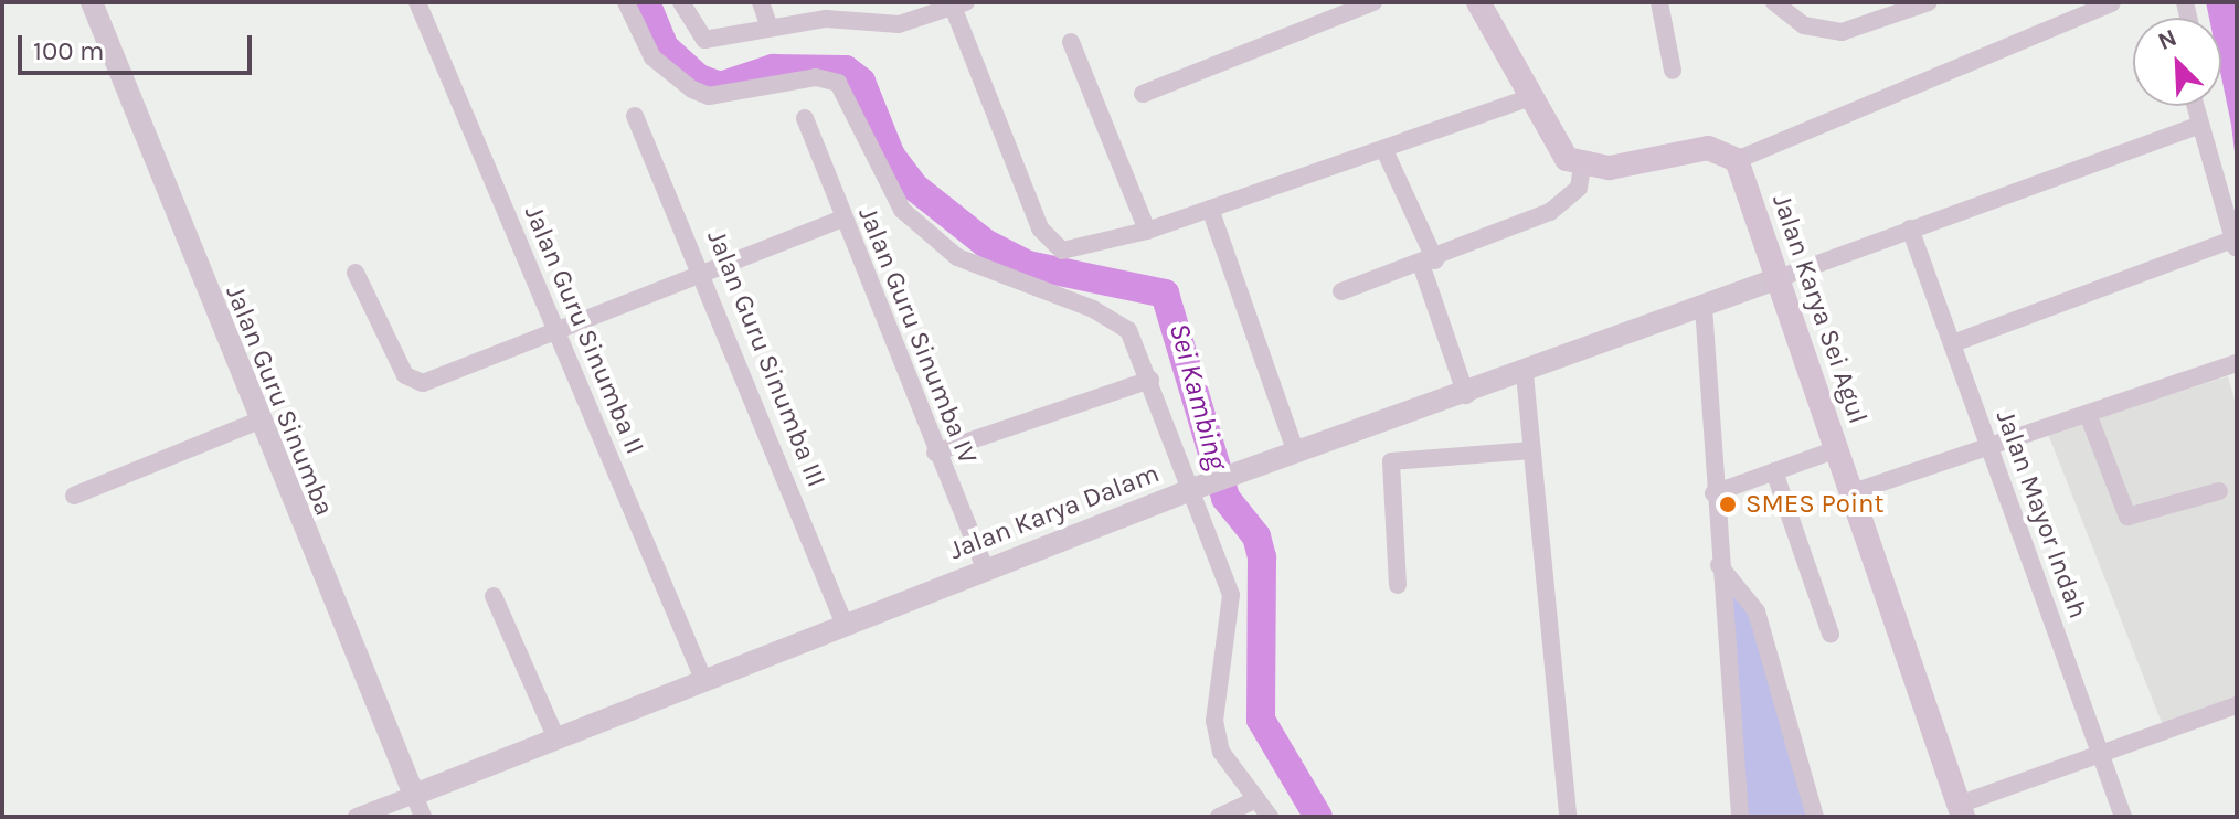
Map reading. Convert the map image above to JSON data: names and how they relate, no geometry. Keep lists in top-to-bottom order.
{
  "streets": {
    "main road": ["Jalan Karya Sei Agul"],
    "street": [
      "Jalan Guru Sinumba II",
      "Jalan Guru Sinumba IV",
      "Jalan Guru Sinumba III",
      "Jalan Guru Sinumba",
      "Jalan Karya Dalam",
      "Jalan Mayor Indah"
    ]
  },
  "crossings": [
    ["Jalan Karya Sei Agul", "Jalan Karya Dalam"],
    ["Jalan Guru Sinumba II", "Jalan Karya Dalam"],
    ["Jalan Guru Sinumba IV", "Jalan Karya Dalam"],
    ["Jalan Guru Sinumba III", "Jalan Karya Dalam"],
    ["Jalan Guru Sinumba", "Jalan Karya Dalam"]
  ],
  "water": ["Sei Kambing"],
  "places": ["SMES Point"],
  "scale_bar": "100 m",
  "north": "top left"
}
